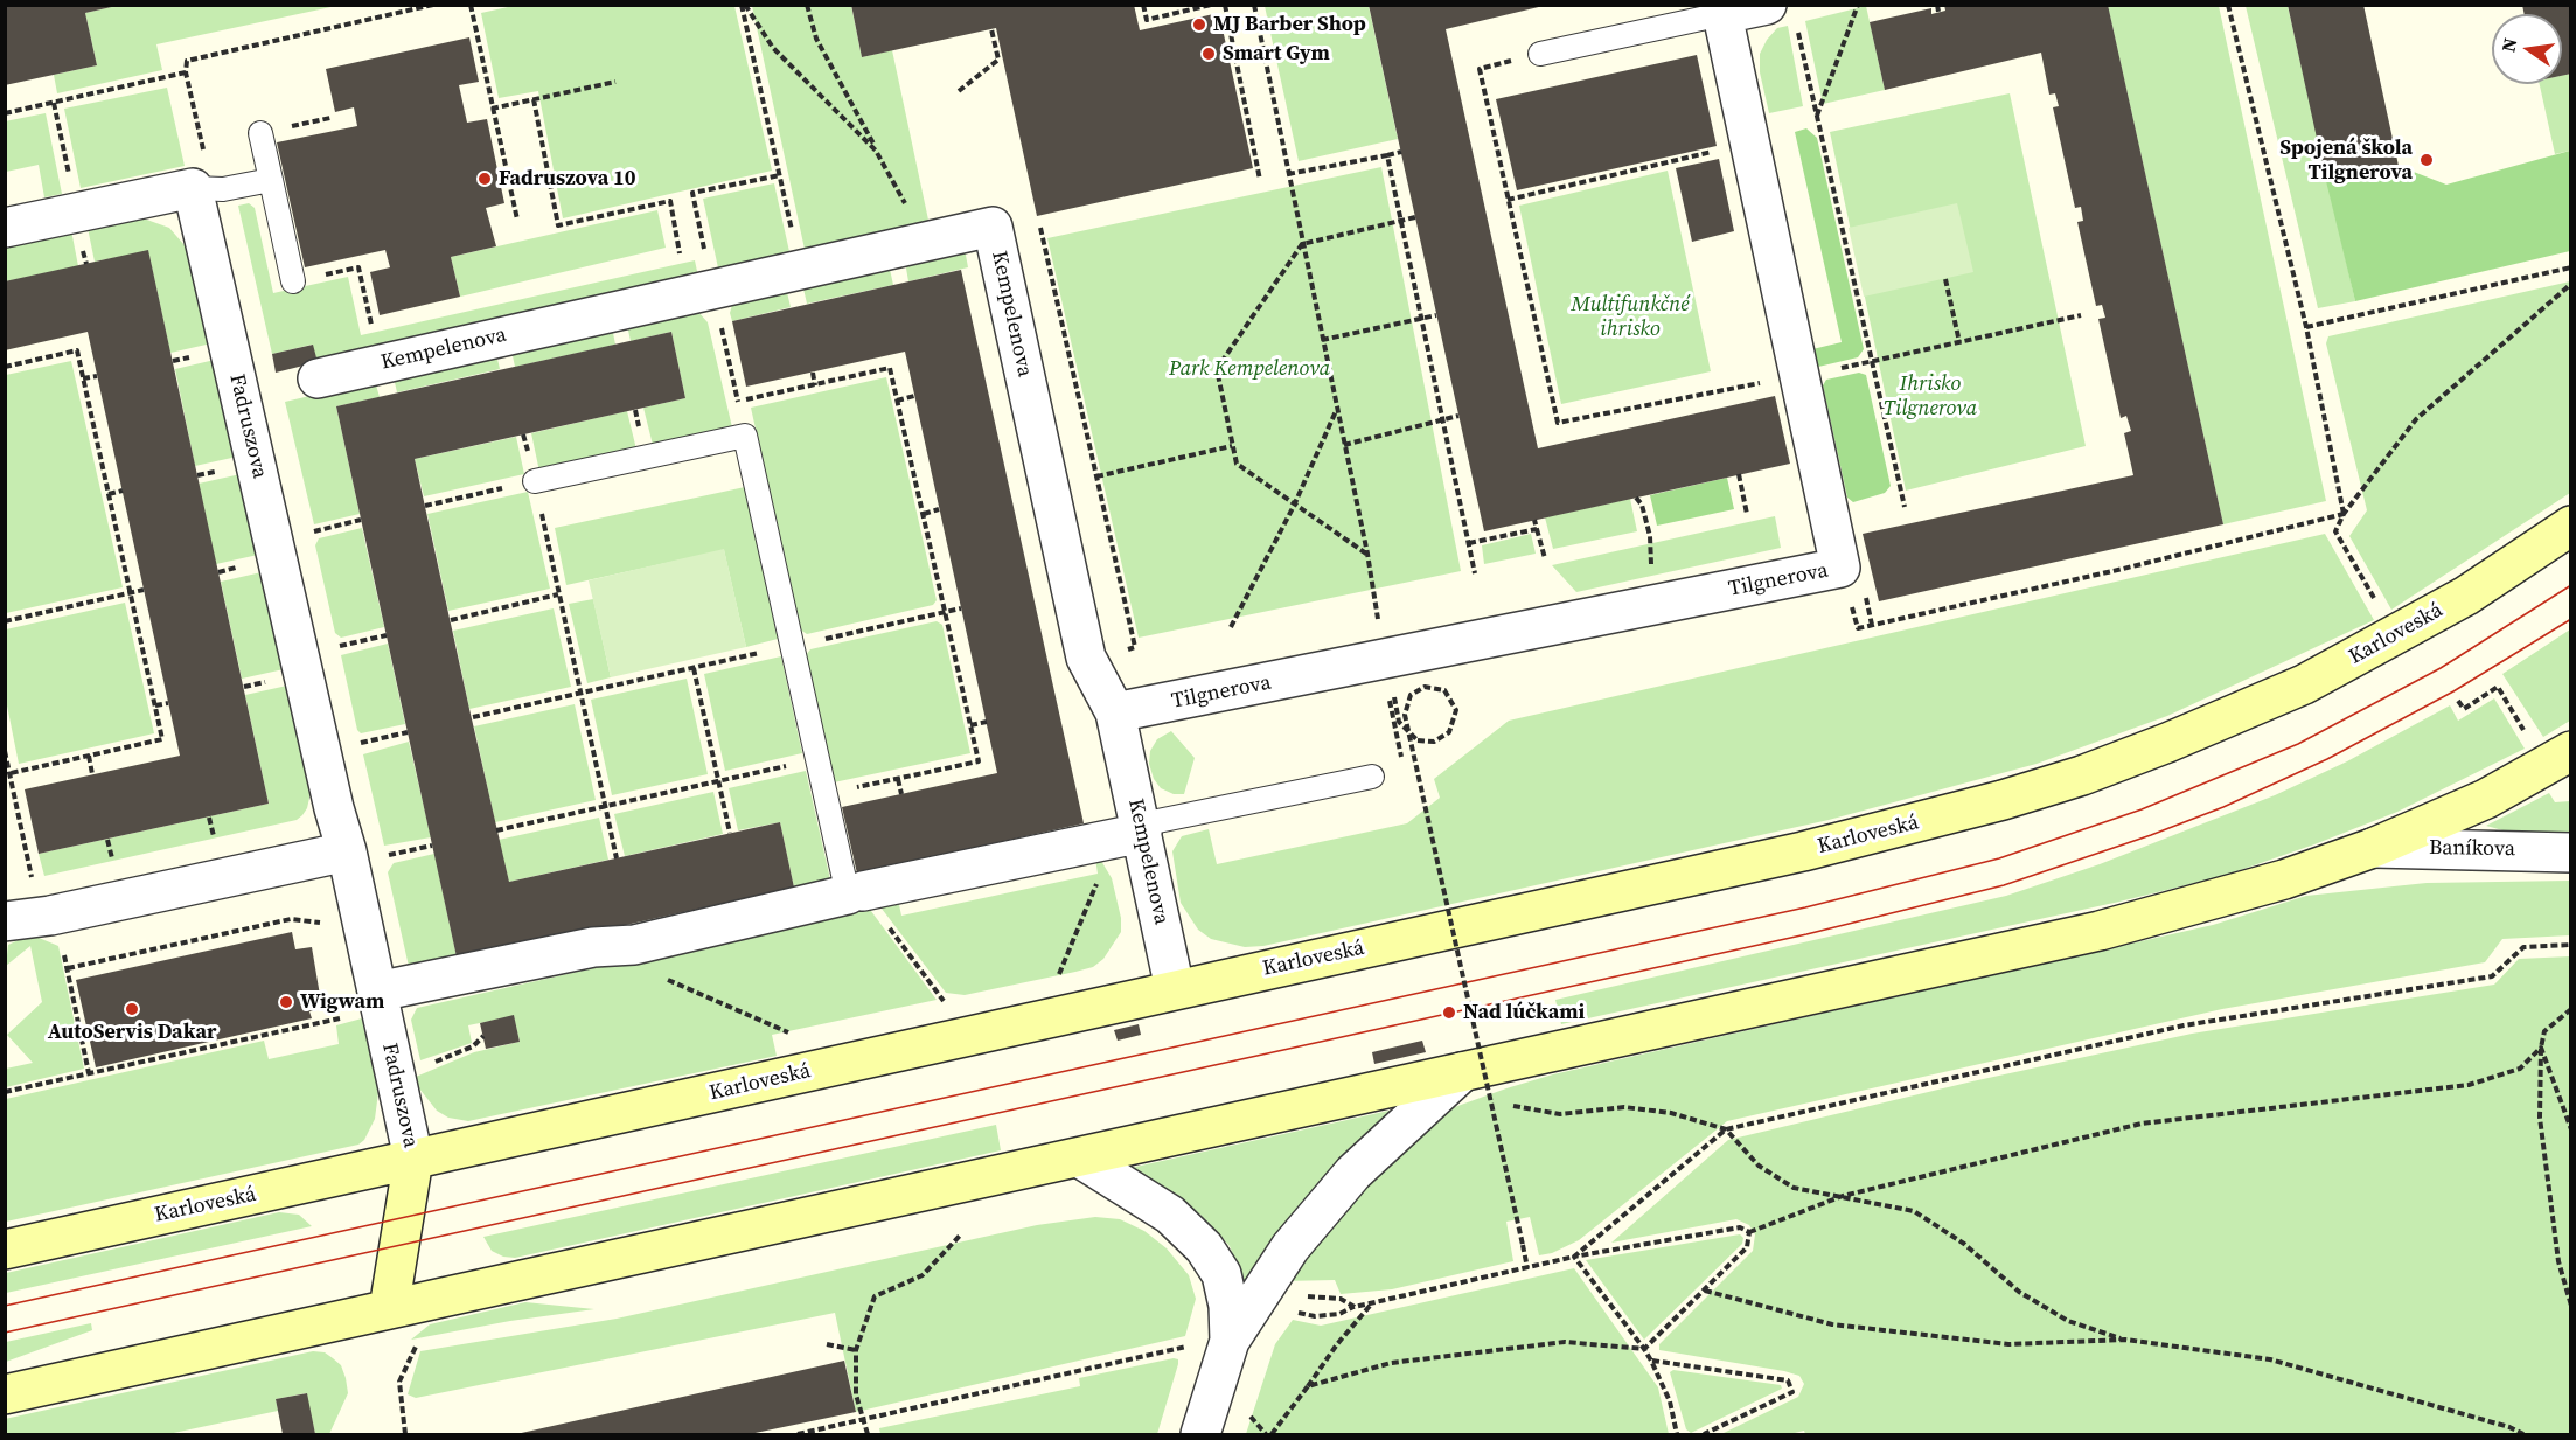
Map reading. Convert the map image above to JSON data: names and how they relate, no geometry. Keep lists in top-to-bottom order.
{
  "streets": {
    "main road": ["Karloveská"],
    "street": [
      "Kempelenova",
      "Fadruszova",
      "Tilgnerova",
      "Baníkova"
    ]
  },
  "crossings": [
    ["Kempelenova", "Tilgnerova"],
    ["Kempelenova", "Karloveská"],
    ["Fadruszova", "Karloveská"]
  ],
  "parks": ["Multifunkčné ihrisko", "Park Kempelenova", "Ihrisko Tilgnerova"],
  "places": [
    "MJ Barber Shop",
    "Smart Gym",
    "Spojená škola Tilgnerova",
    "Fadruszova 10",
    "Wigwam",
    "AutoServis Dakar",
    "Nad lúčkami"
  ],
  "north": "left"
}
